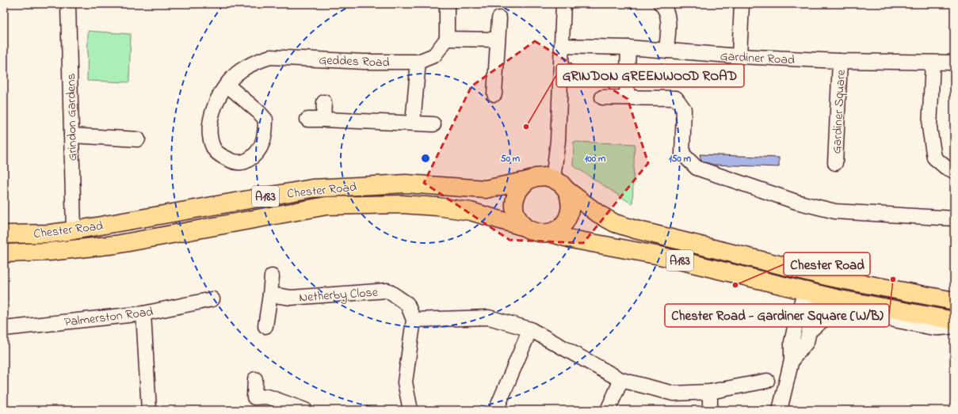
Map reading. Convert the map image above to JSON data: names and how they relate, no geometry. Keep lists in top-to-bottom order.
{
  "streets": {
    "main road": ["Chester Road", "A183"],
    "street": [
      "Gardiner Road",
      "Geddes Road",
      "Gardiner Square",
      "Grindon Gardens",
      "Netherby Close",
      "Palmerston Road"
    ]
  },
  "crossings": [
    ["Gardiner Road", "Gardiner Square"],
    ["Grindon Gardens", "Chester Road"],
    ["Chester Road", "A183"]
  ],
  "places": ["GRINDON GREENWOOD ROAD", "Chester Road - Gardiner Square (W/B)", "Chester Road"],
  "rings": ["50 m", "100 m", "150 m"]
}
